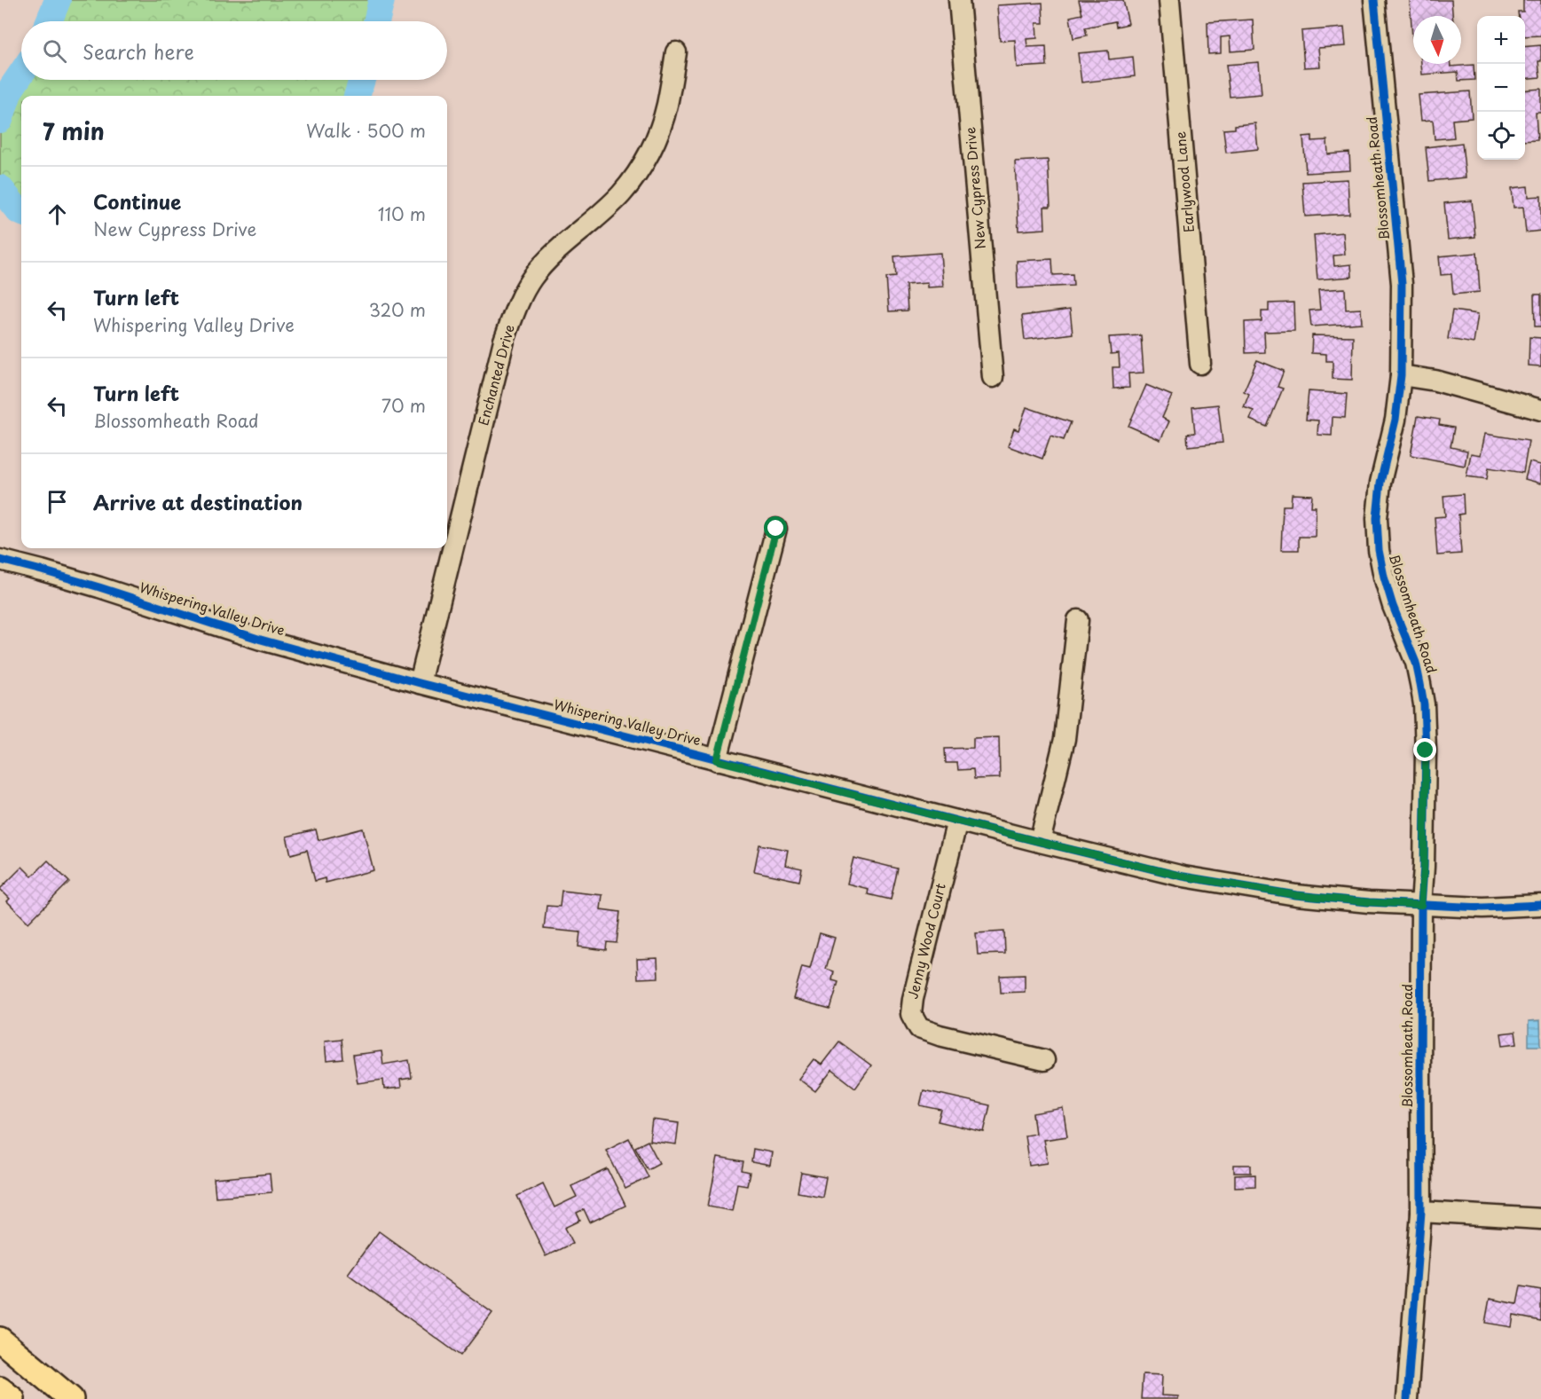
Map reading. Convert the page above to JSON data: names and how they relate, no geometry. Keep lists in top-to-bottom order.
{
  "streets": {
    "street": [
      "Blossomheath Road",
      "Earlywood Lane",
      "New Cypress Drive",
      "Enchanted Drive",
      "Whispering Valley Drive",
      "Jenny Wood Court"
    ]
  },
  "crossings": [
    ["Blossomheath Road", "Whispering Valley Drive"],
    ["Enchanted Drive", "Whispering Valley Drive"],
    ["Whispering Valley Drive", "Jenny Wood Court"]
  ],
  "north": "bottom",
  "page": {
    "map_buttons": ["+", "−"],
    "search": "Search here",
    "heading": ["7 min", "Walk · 500 m"],
    "list": [
      ["Continue", "New Cypress Drive", "110 m"],
      ["Turn left", "Whispering Valley Drive", "320 m"],
      ["Turn left", "Blossomheath Road", "70 m"],
      "Arrive at destination"
    ]
  }
}
